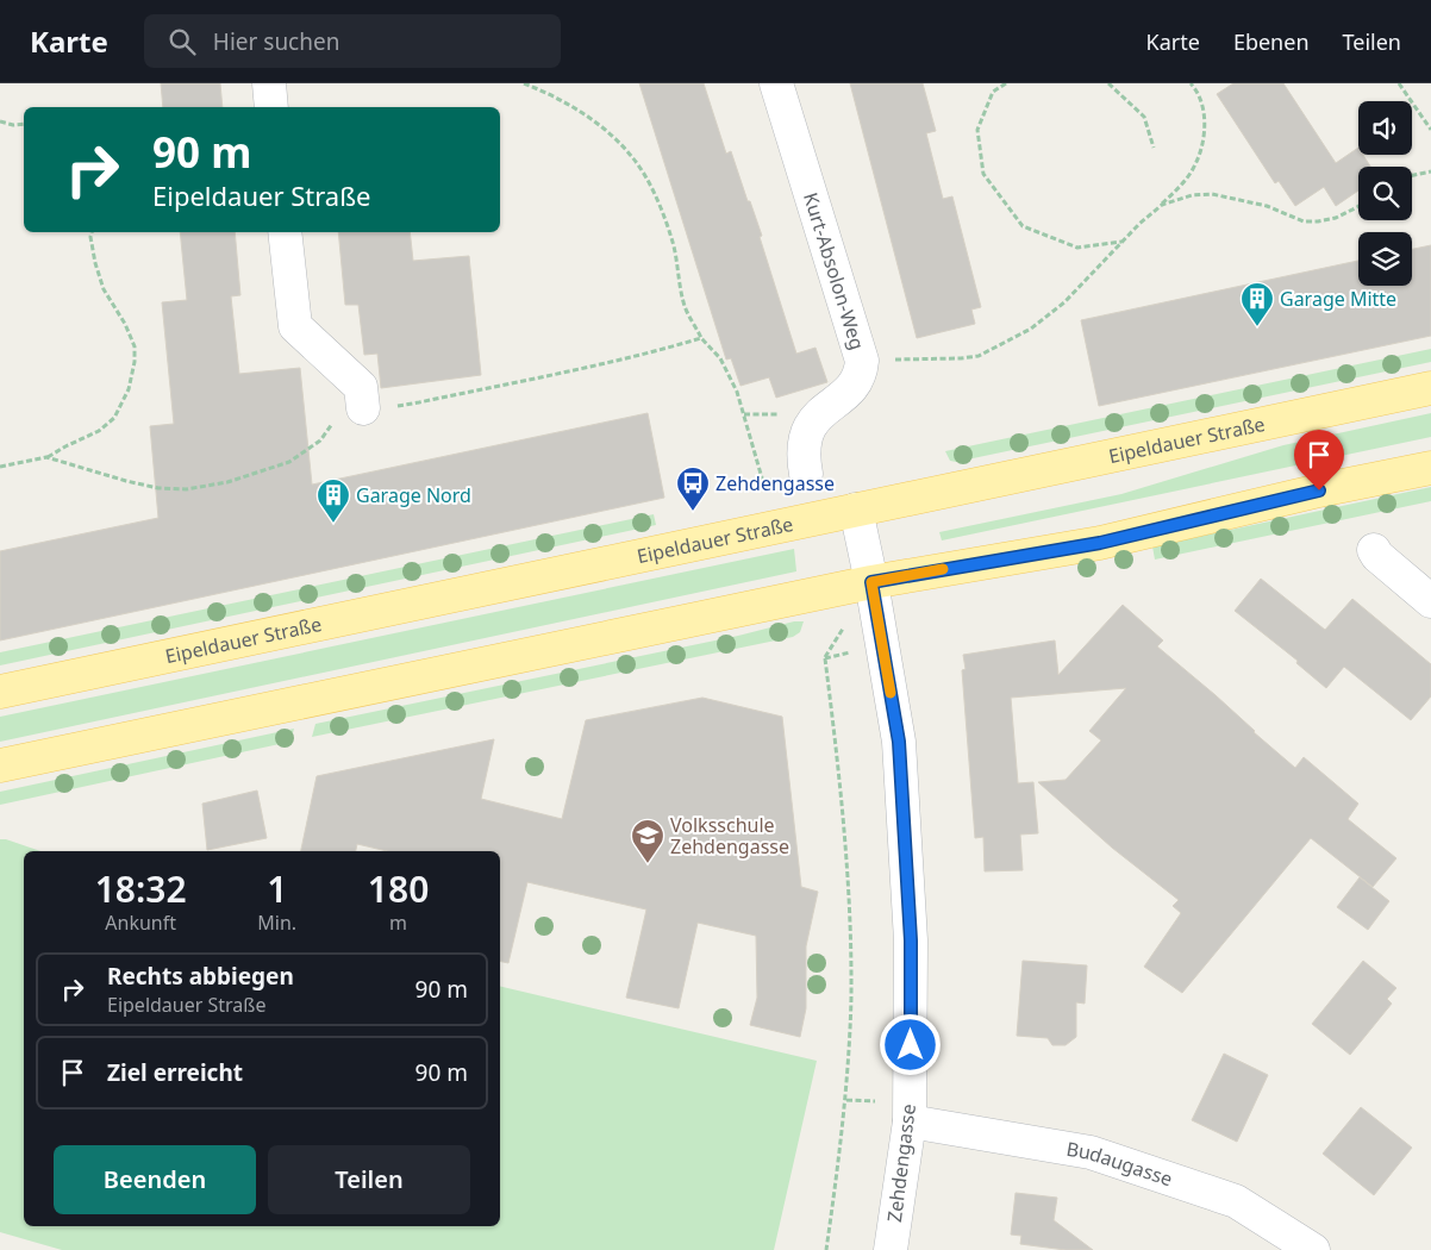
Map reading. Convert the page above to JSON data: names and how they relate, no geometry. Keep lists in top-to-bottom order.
{
  "streets": {
    "main road": ["Eipeldauer Straße"],
    "street": ["Kurt-Absolon-Weg", "Zehdengasse", "Budaugasse"]
  },
  "crossings": [
    ["Eipeldauer Straße", "Zehdengasse"],
    ["Zehdengasse", "Budaugasse"]
  ],
  "places": {
    "building": ["Garage Mitte", "Garage Nord"],
    "bus stop": ["Zehdengasse"],
    "school or university": ["Volksschule Zehdengasse"]
  },
  "page": {
    "header": "Karte",
    "search": "Hier suchen",
    "nav": ["Karte", "Ebenen", "Teilen"],
    "turn": ["90 m", "Eipeldauer Straße"],
    "eta": [
      "18:32",
      "Ankunft",
      "1",
      "Min.",
      "180",
      "m"
    ],
    "list": [
      {
        "name": "Rechts abbiegen",
        "note": "Eipeldauer Straße",
        "value": "90 m"
      },
      {
        "name": "Ziel erreicht",
        "value": "90 m"
      }
    ],
    "buttons": ["Beenden", "Teilen"]
  }
}
